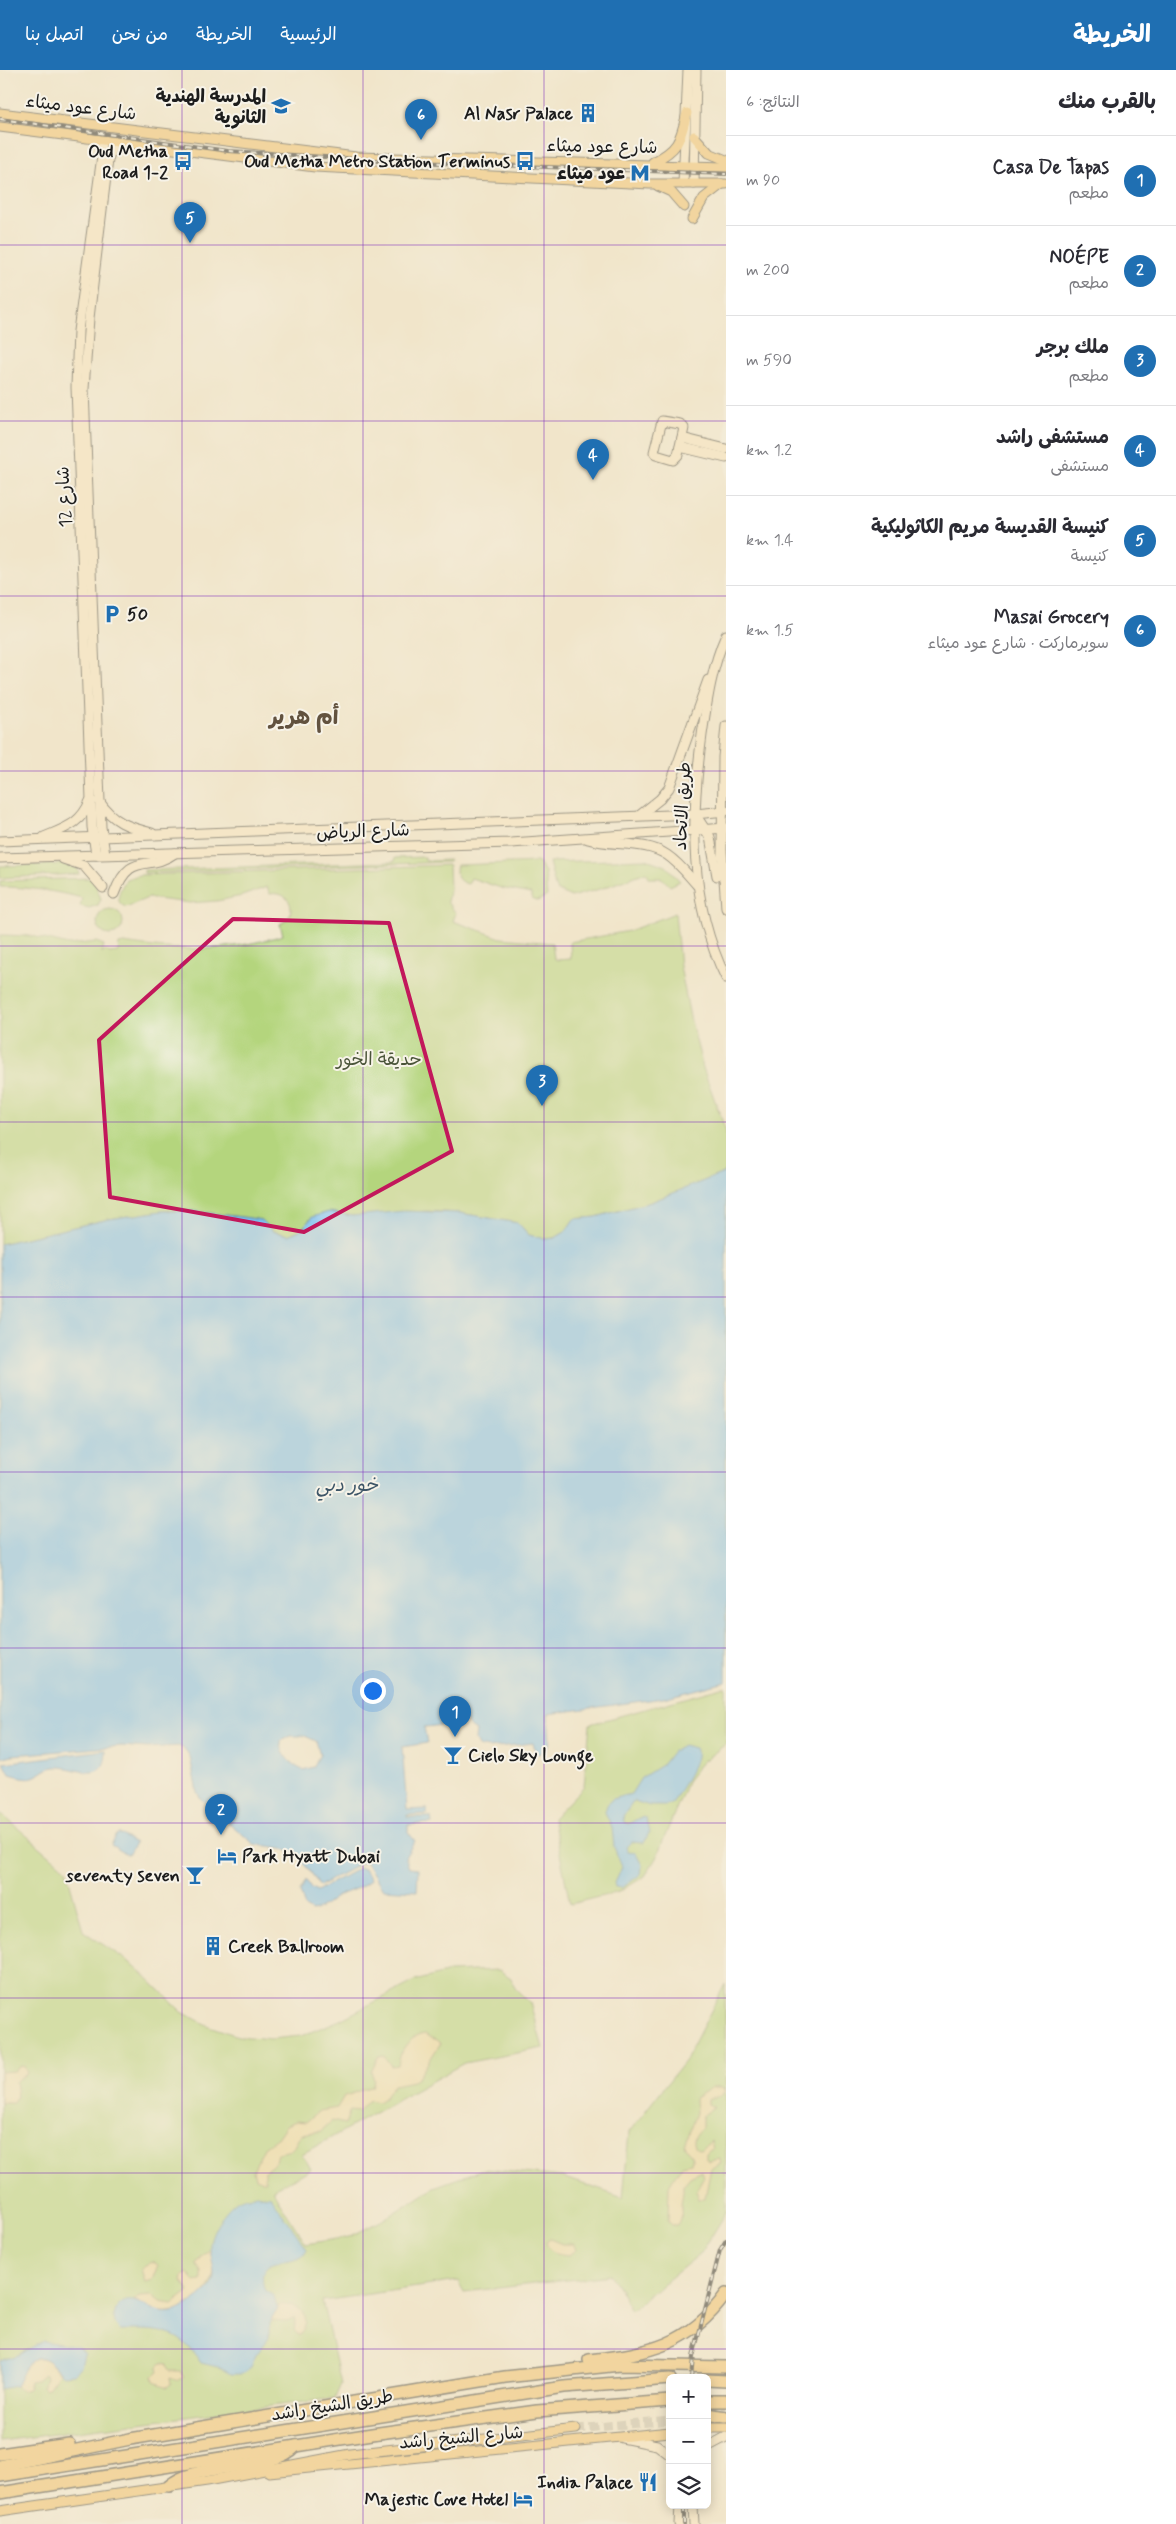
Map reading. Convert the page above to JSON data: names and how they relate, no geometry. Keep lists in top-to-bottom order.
{
  "streets": {
    "highway": ["طريق الشيخ راشد"],
    "main road": [
      "شارع عود ميثاء",
      "شارع 12",
      "طريق الاتحاد",
      "شارع الرياض",
      "شارع الشيخ راشد"
    ]
  },
  "crossings": [
    ["شارع عود ميثاء", "شارع 12"],
    ["شارع 12", "شارع الرياض"],
    ["طريق الاتحاد", "شارع الرياض"]
  ],
  "districts": ["أم هرير"],
  "water": ["خور دبي"],
  "parks": ["حديقة الخور"],
  "places": {
    "school or university": ["المدرسة الهندية الثانوية"],
    "building": ["Al Nasr Palace", "Creek Ballroom"],
    "bus stop": ["Oud Metha Road 1-2", "Oud Metha Metro Station Terminus"],
    "metro station": ["عود ميثاء"],
    "parking": ["50"],
    "bar": ["Cielo Sky Lounge", "seventy seven"],
    "hotel": ["Park Hyatt Dubai", "Majestic Cove Hotel"],
    "restaurant": ["India Palace"]
  },
  "page": {
    "header": "الخريطة",
    "nav": [
      "الرئيسية",
      "الخريطة",
      "من نحن",
      "اتصل بنا"
    ],
    "heading": ["بالقرب منك", "النتائج: 6"],
    "pins": [
      "6",
      "5",
      "4",
      "3",
      "1",
      "2"
    ],
    "list": [
      {
        "mark": "1",
        "name": "Casa De Tapas",
        "note": "مطعم",
        "value": "90 m"
      },
      {
        "mark": "2",
        "name": "NOÉPE",
        "note": "مطعم",
        "value": "200 m"
      },
      {
        "mark": "3",
        "name": "ملك برجر",
        "note": "مطعم",
        "value": "590 m"
      },
      {
        "mark": "4",
        "name": "مستشفى راشد",
        "note": "مستشفى",
        "value": "1.2 km"
      },
      {
        "mark": "5",
        "name": "كنيسة القديسة مريم الكاثوليكية",
        "note": "كنيسة",
        "value": "1.4 km"
      },
      {
        "mark": "6",
        "name": "Masai Grocery",
        "note": "سوبرماركت · شارع عود ميثاء",
        "value": "1.5 km"
      }
    ],
    "map_buttons": ["+", "−"]
  }
}
